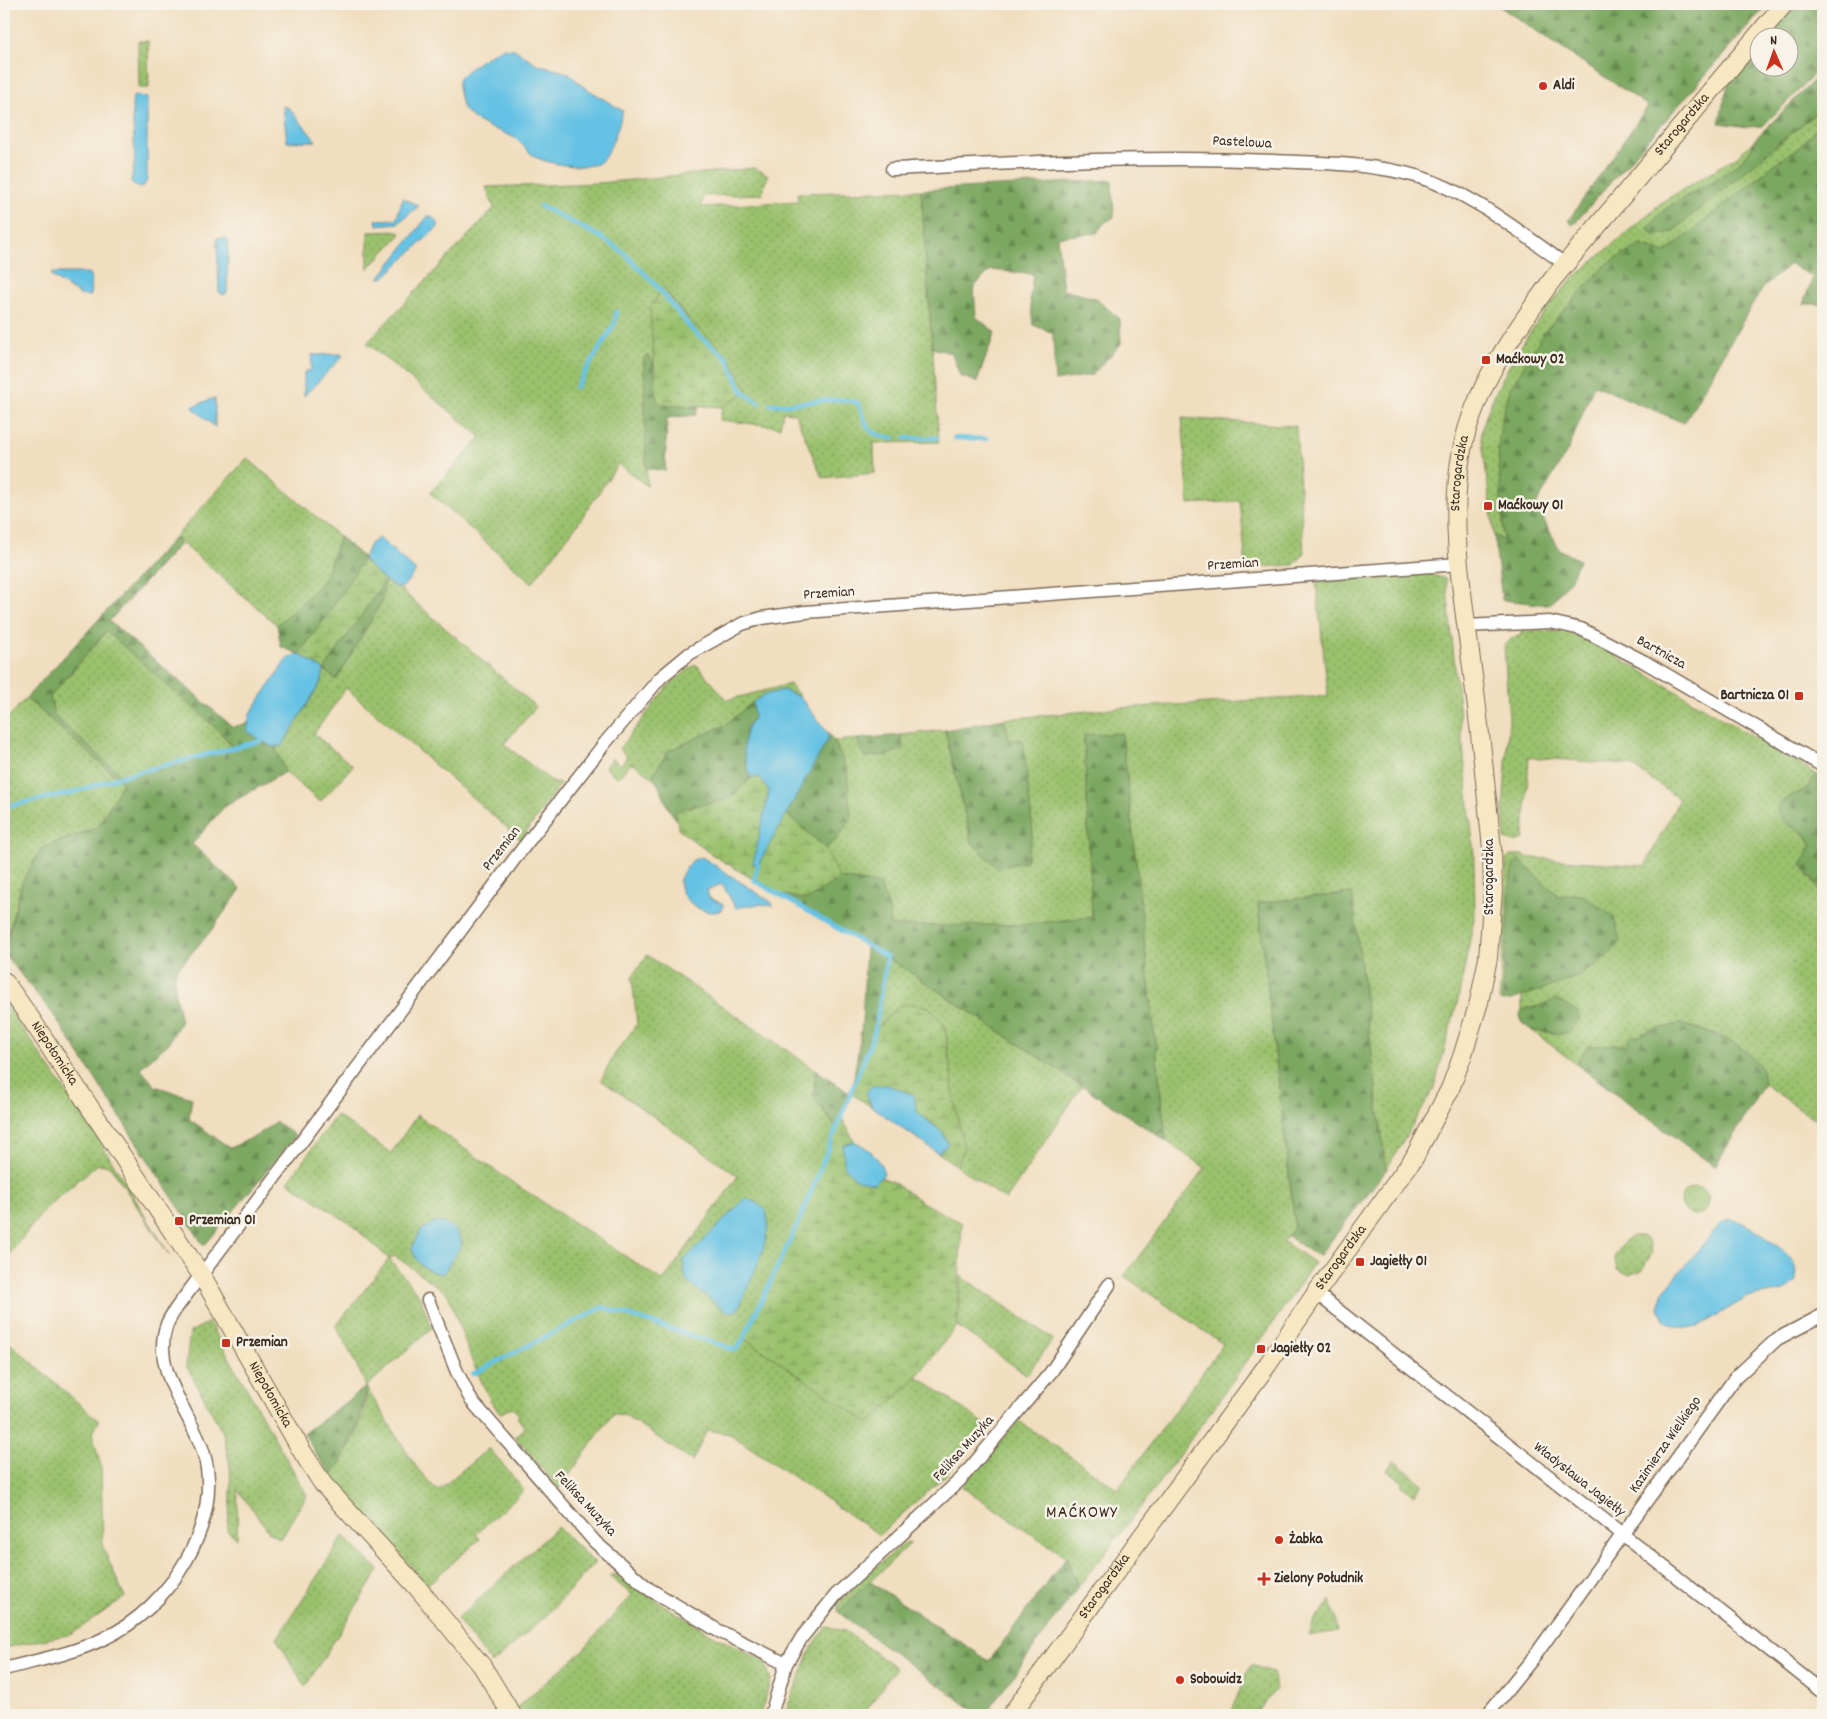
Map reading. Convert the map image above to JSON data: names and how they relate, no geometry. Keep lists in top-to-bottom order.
{
  "streets": {
    "main road": ["Starogardzka", "Niepołomicka"],
    "street": [
      "Pastelowa",
      "Przemian",
      "Bartnicza",
      "Kazimierza Wielkiego",
      "Feliksa Muzyka",
      "Władysława Jagiełły"
    ]
  },
  "crossings": [
    ["Starogardzka", "Pastelowa"],
    ["Starogardzka", "Przemian"],
    ["Starogardzka", "Bartnicza"],
    ["Starogardzka", "Władysława Jagiełły"],
    ["Przemian", "Niepołomicka"],
    ["Kazimierza Wielkiego", "Władysława Jagiełły"]
  ],
  "districts": ["MAĆKOWY"],
  "places": {
    "other": ["Aldi", "Żabka", "Sobowidz"],
    "transit": [
      "Maćkowy 02",
      "Maćkowy 01",
      "Bartnicza 01",
      "Przemian 01",
      "Jagiełły 01",
      "Przemian",
      "Jagiełły 02"
    ],
    "health": ["Zielony Południk"]
  },
  "north": "top"
}
